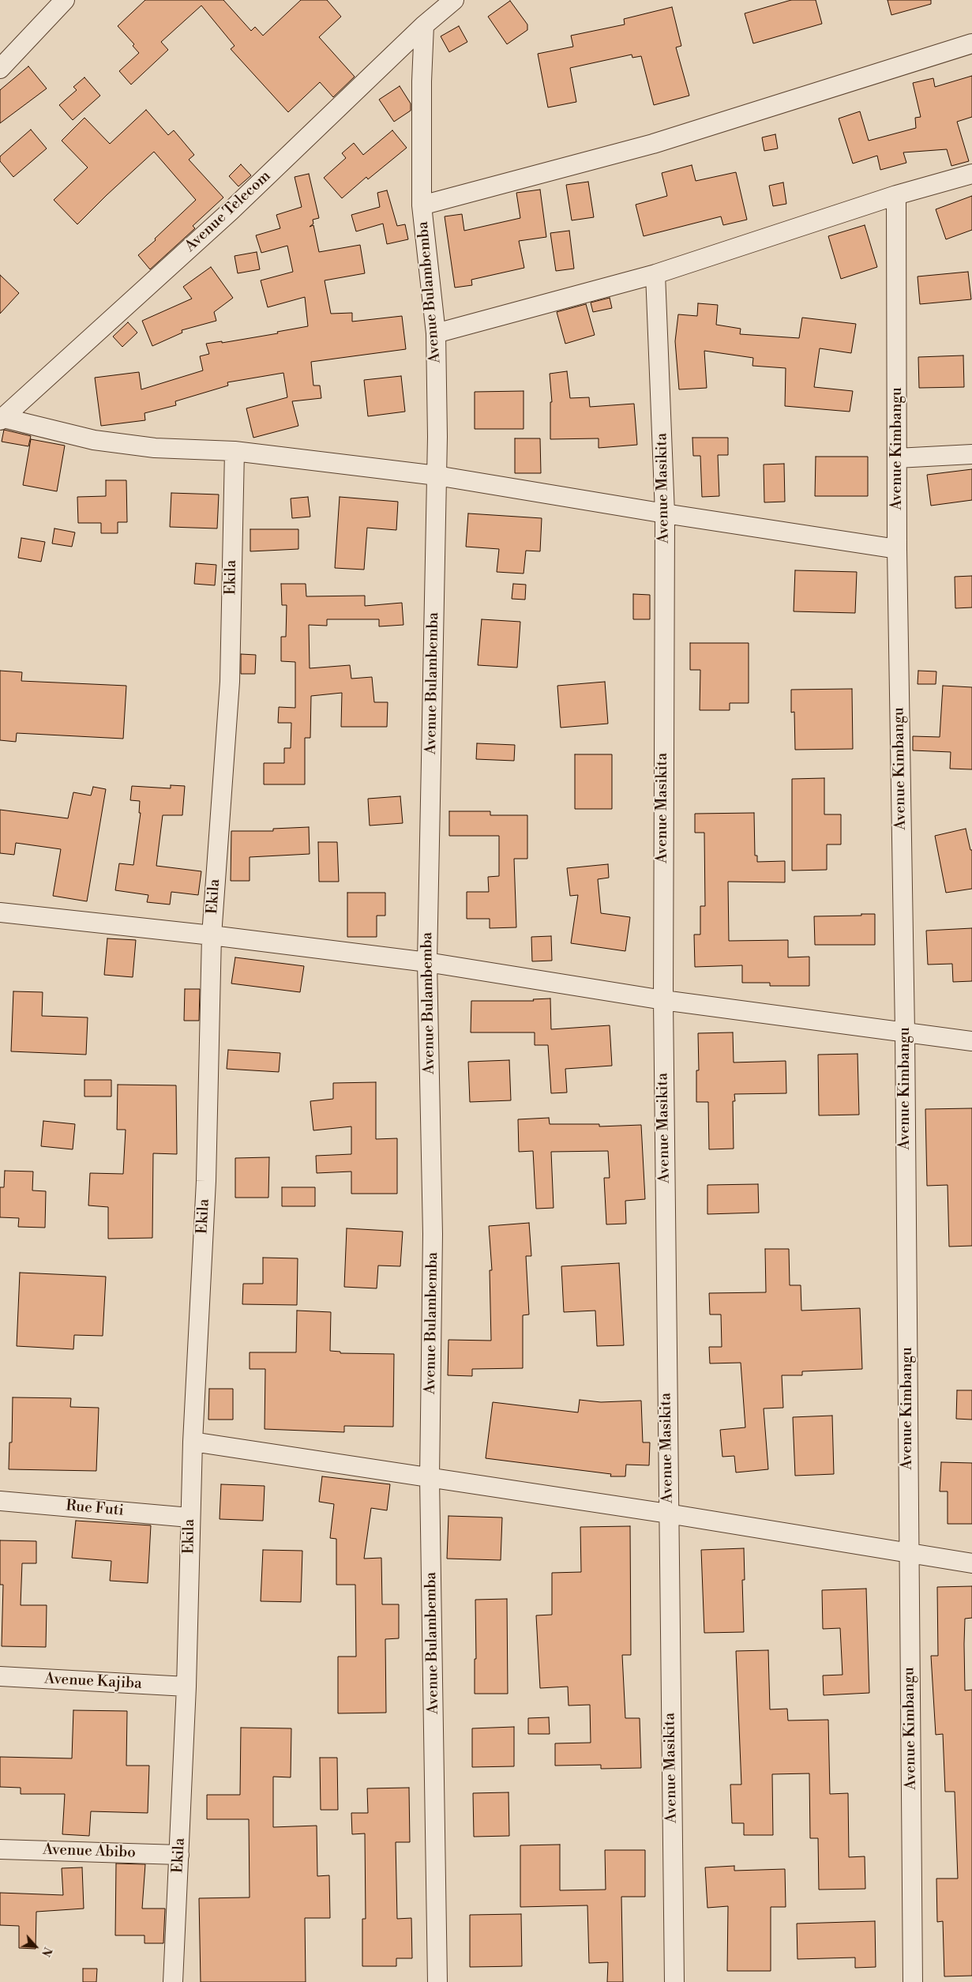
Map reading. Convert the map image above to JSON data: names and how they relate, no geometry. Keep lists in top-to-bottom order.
{
  "streets": {
    "street": [
      "Avenue Telecom",
      "Avenue Bulambemba",
      "Avenue Kimbangu",
      "Avenue Masikita",
      "Ekila",
      "Rue Futi",
      "Avenue Kajiba",
      "Avenue Abibo"
    ]
  },
  "crossings": [
    ["Avenue Telecom", "Avenue Bulambemba"],
    ["Ekila", "Rue Futi"],
    ["Ekila", "Avenue Kajiba"],
    ["Ekila", "Avenue Abibo"]
  ],
  "north": "bottom right"
}
